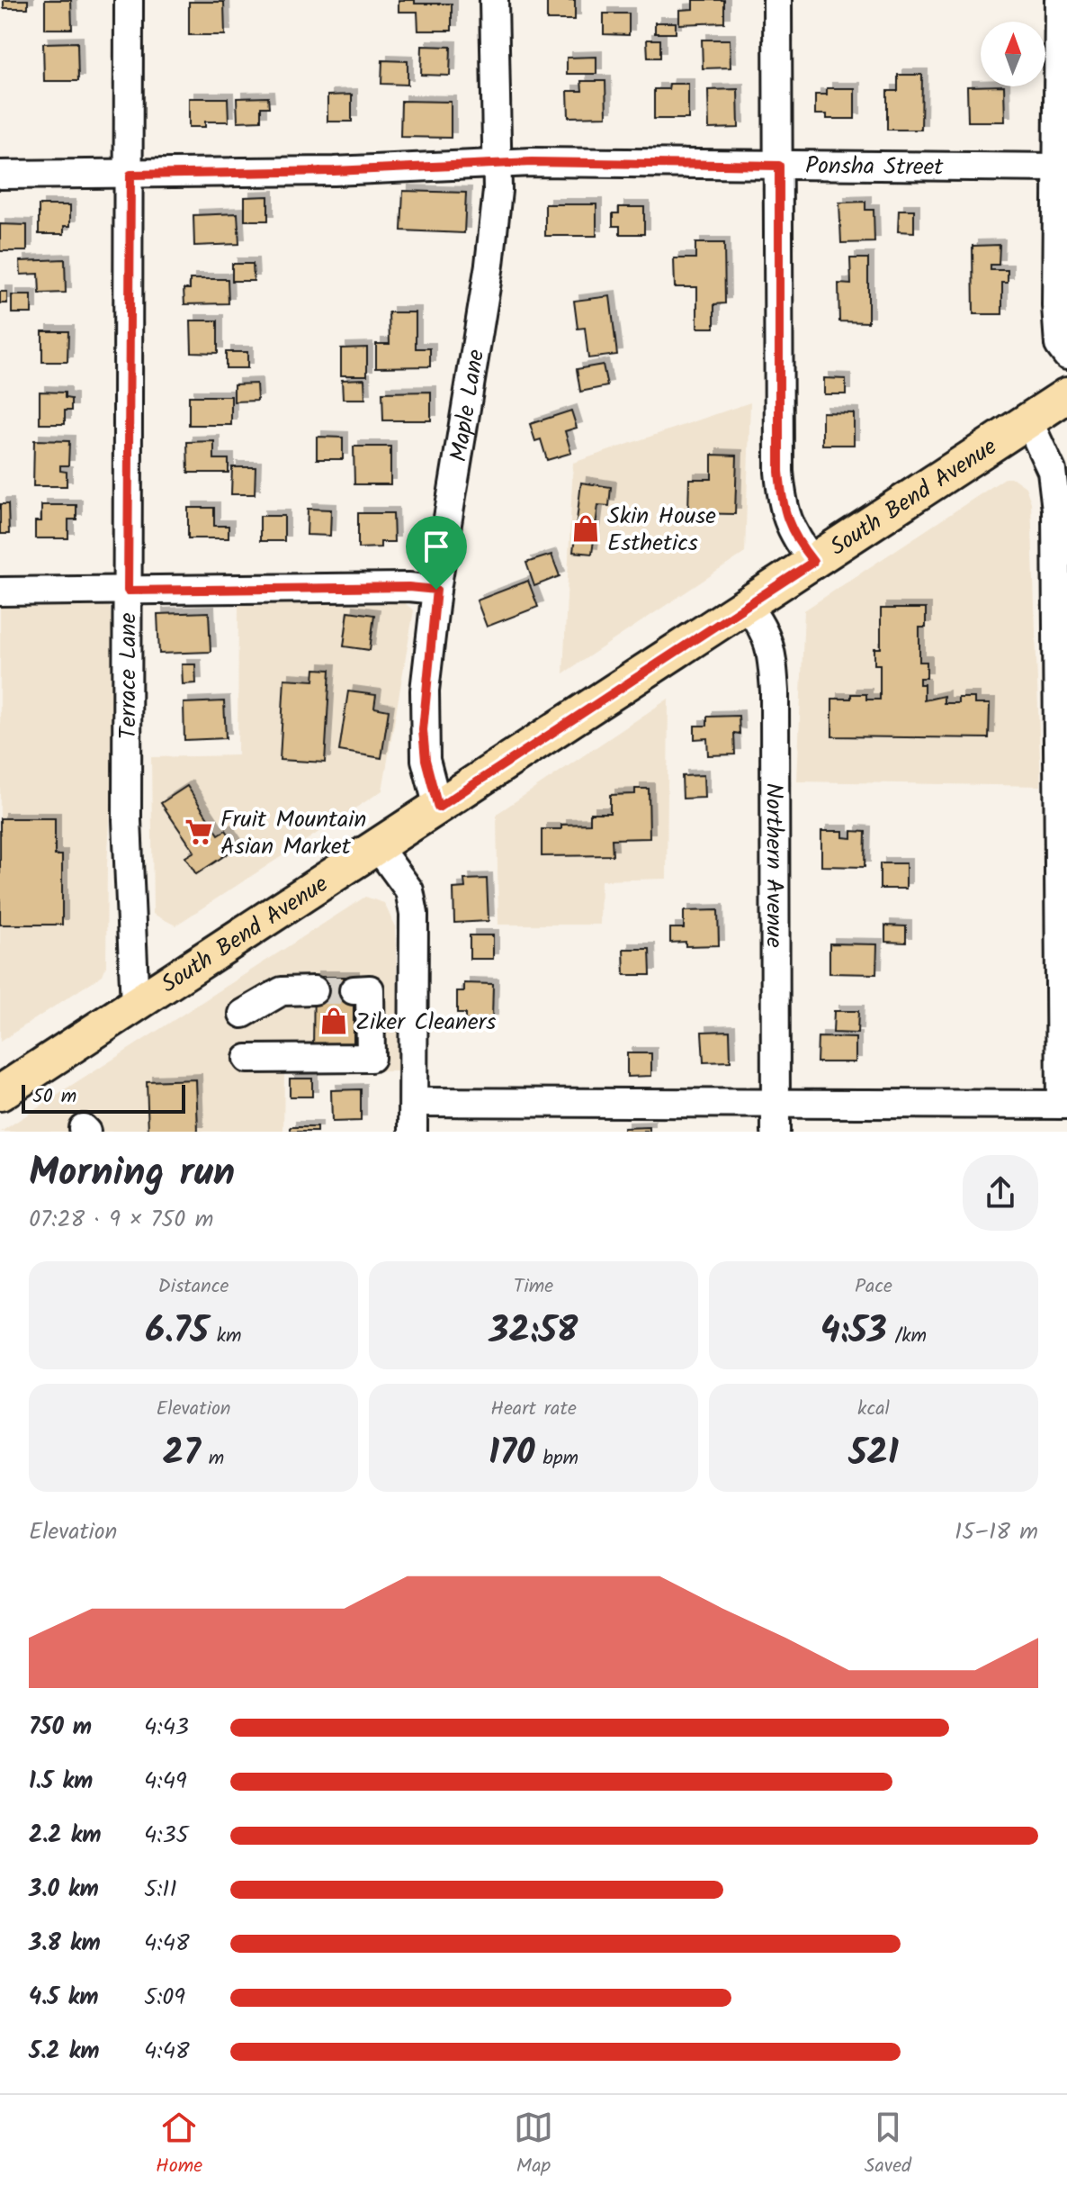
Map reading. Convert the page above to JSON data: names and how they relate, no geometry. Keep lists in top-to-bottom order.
{
  "streets": {
    "main road": ["South Bend Avenue"],
    "street": [
      "Ponsha Street",
      "Maple Lane",
      "Terrace Lane",
      "Northern Avenue"
    ]
  },
  "crossings": [
    ["Ponsha Street", "Maple Lane"],
    ["Ponsha Street", "Terrace Lane"],
    ["Maple Lane", "South Bend Avenue"],
    ["South Bend Avenue", "Terrace Lane"],
    ["South Bend Avenue", "Northern Avenue"]
  ],
  "places": {
    "shop": ["Skin House Esthetics", "Ziker Cleaners"],
    "supermarket": ["Fruit Mountain Asian Market"]
  },
  "scale_bar": "50 m",
  "north": "top",
  "page": {
    "scale": "50 m",
    "heading": ["Morning run", "07:28 · 9 × 750 m"],
    "stats": [
      ["Distance", "6.75 km"],
      ["Time", "32:58"],
      ["Pace", "4:53 /km"],
      ["Elevation", "27 m"],
      ["Heart rate", "170 bpm"],
      ["kcal", "521"]
    ],
    "chart": ["Elevation", "15–18 m"],
    "list": [
      {
        "name": "750 m",
        "note": "4:43"
      },
      {
        "name": "1.5 km",
        "note": "4:49"
      },
      {
        "name": "2.2 km",
        "note": "4:35"
      },
      {
        "name": "3.0 km",
        "note": "5:11"
      },
      {
        "name": "3.8 km",
        "note": "4:48"
      },
      {
        "name": "4.5 km",
        "note": "5:09"
      },
      {
        "name": "5.2 km",
        "note": "4:48"
      }
    ],
    "tabs": ["Home", "Map", "Saved"]
  }
}
